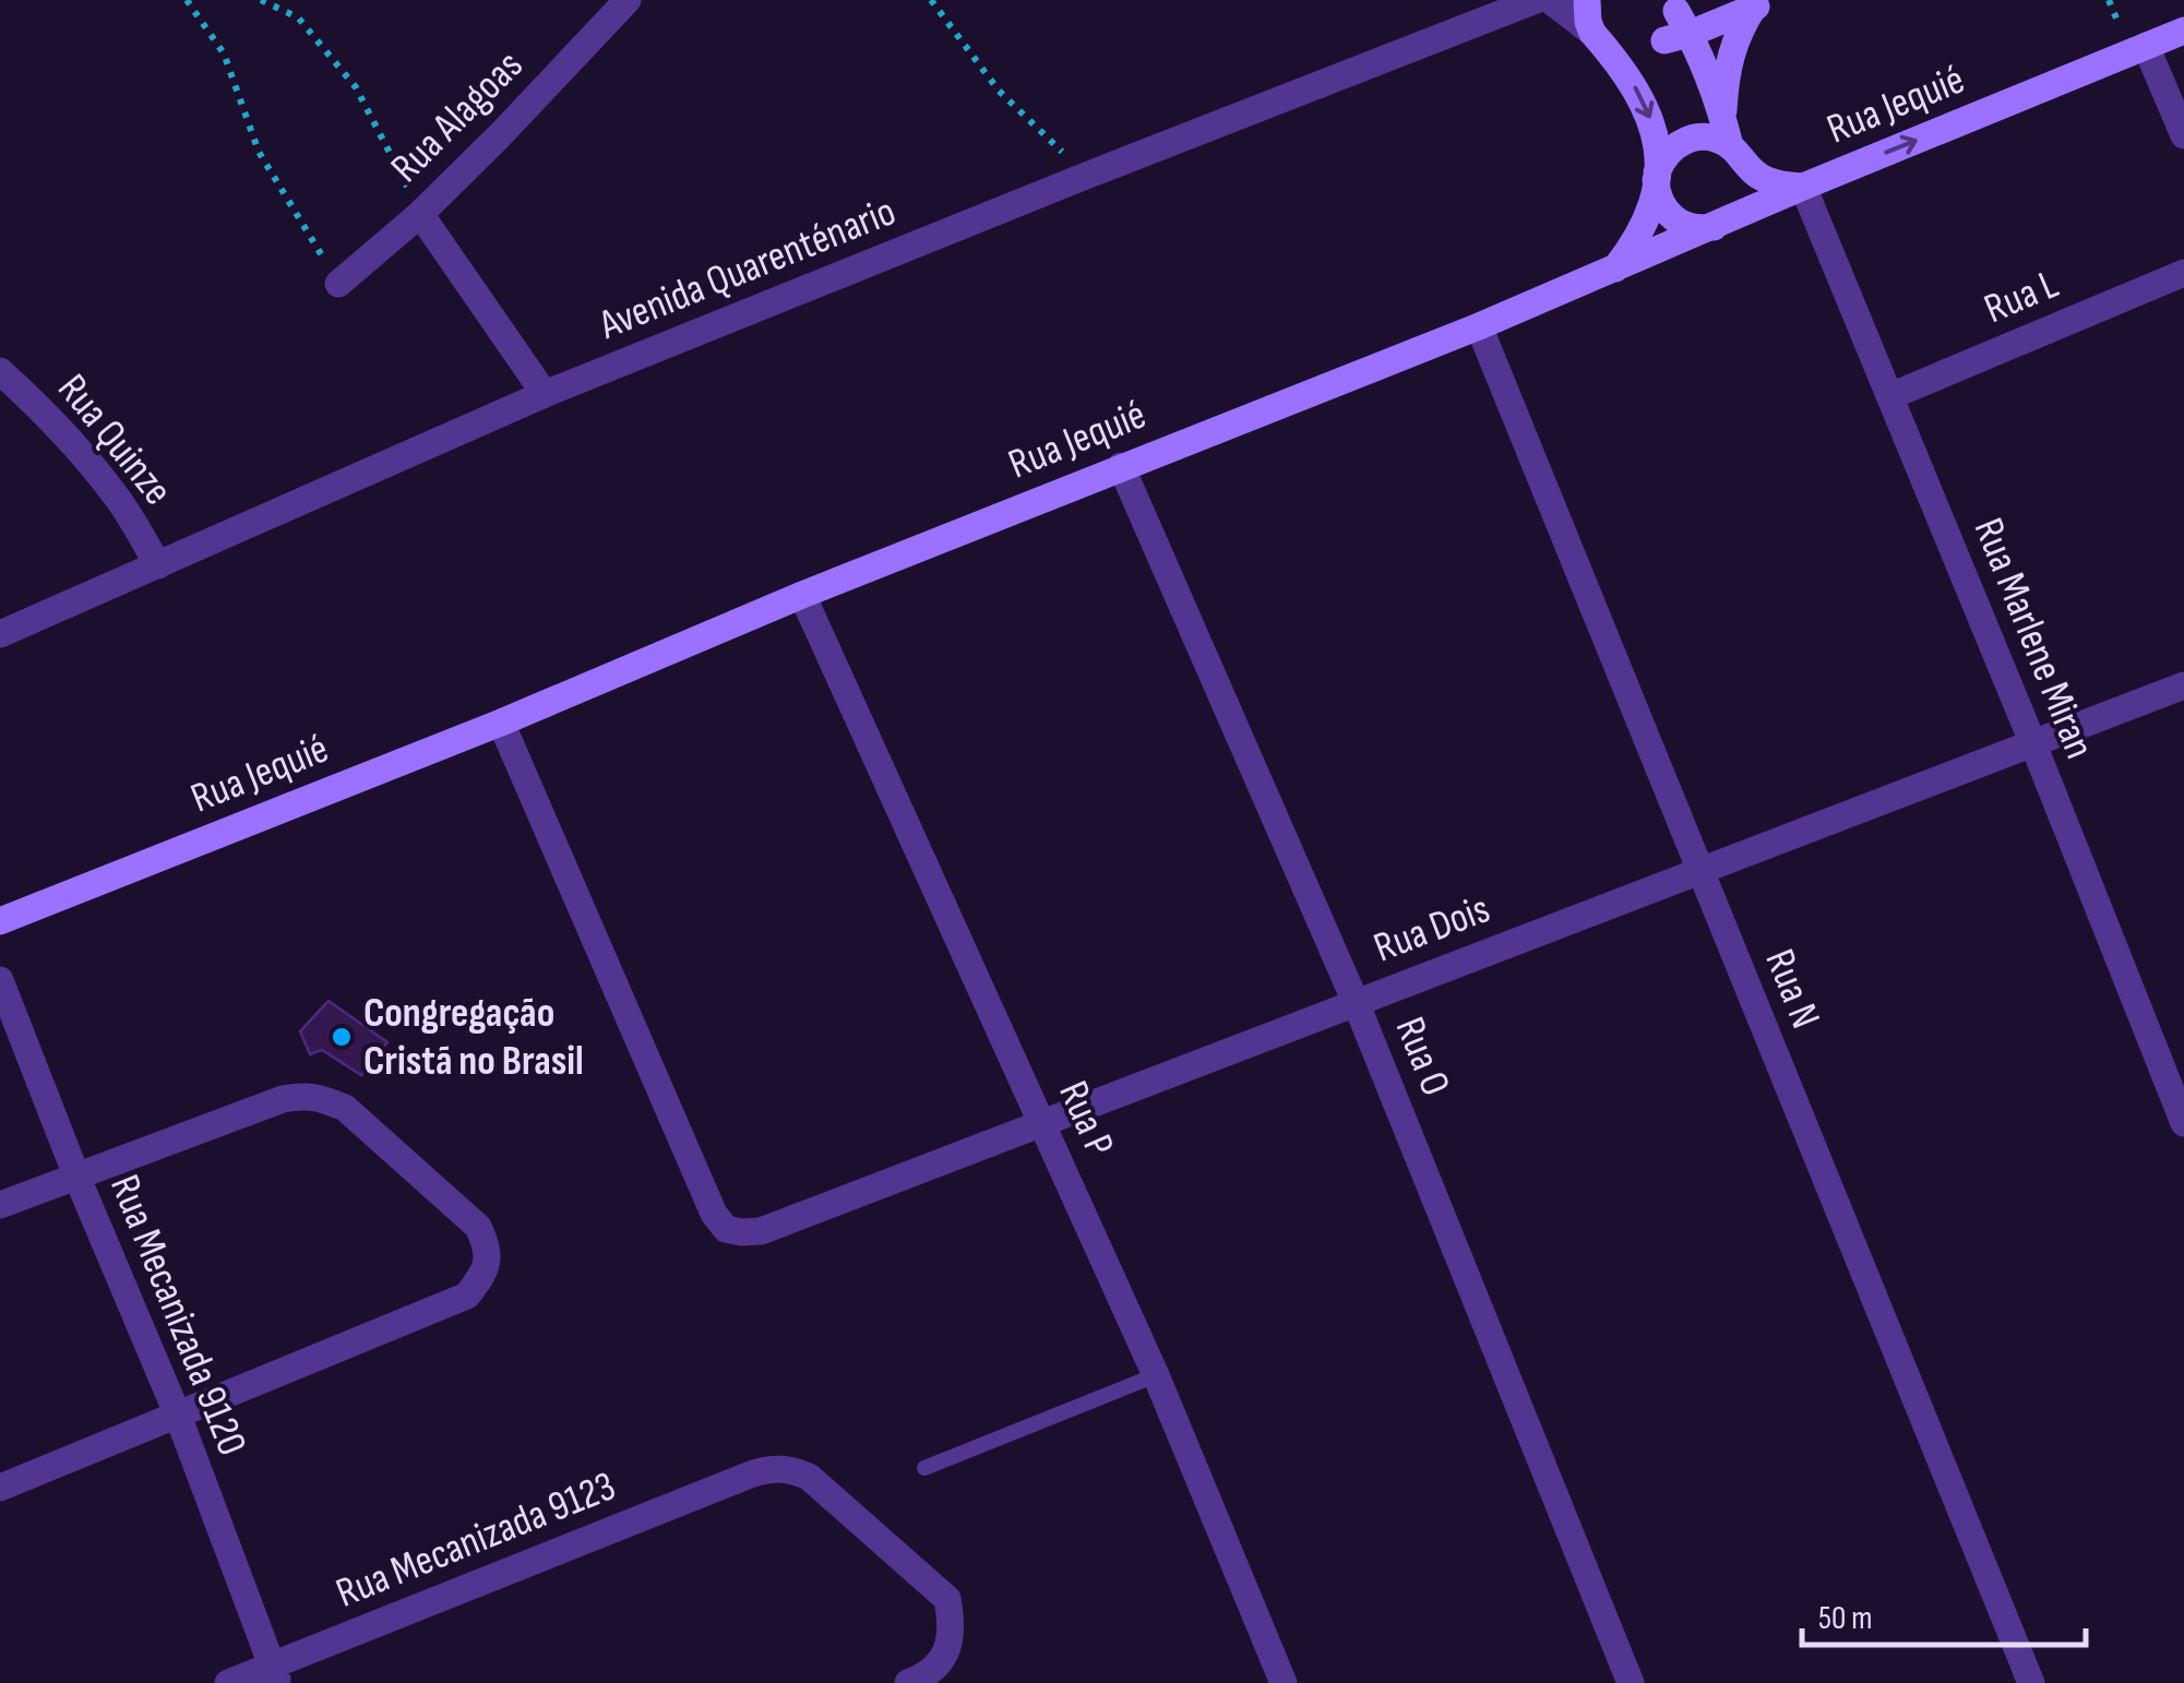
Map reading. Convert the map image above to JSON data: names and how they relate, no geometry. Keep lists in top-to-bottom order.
{
  "streets": {
    "main road": ["Rua Jequié"],
    "street": [
      "Rua Alagoas",
      "Avenida Quarenténario",
      "Rua L",
      "Rua Quinze",
      "Rua Marlene Miran",
      "Rua Dois",
      "Rua N",
      "Rua O",
      "Rua P",
      "Rua Mecanizada 9120",
      "Rua Mecanizada 9123"
    ]
  },
  "crossings": [
    ["Rua Jequié", "Rua Marlene Miran"],
    ["Rua Jequié", "Rua Dois"],
    ["Rua Jequié", "Rua N"],
    ["Rua Jequié", "Rua O"],
    ["Rua Jequié", "Rua P"],
    ["Avenida Quarenténario", "Rua Quinze"],
    ["Rua L", "Rua Marlene Miran"],
    ["Rua Marlene Miran", "Rua Dois"],
    ["Rua Dois", "Rua N"],
    ["Rua Dois", "Rua O"],
    ["Rua Dois", "Rua P"],
    ["Rua Mecanizada 9120", "Rua Mecanizada 9123"]
  ],
  "places": ["Congregação Cristã no Brasil"],
  "scale_bar": "50 m"
}
